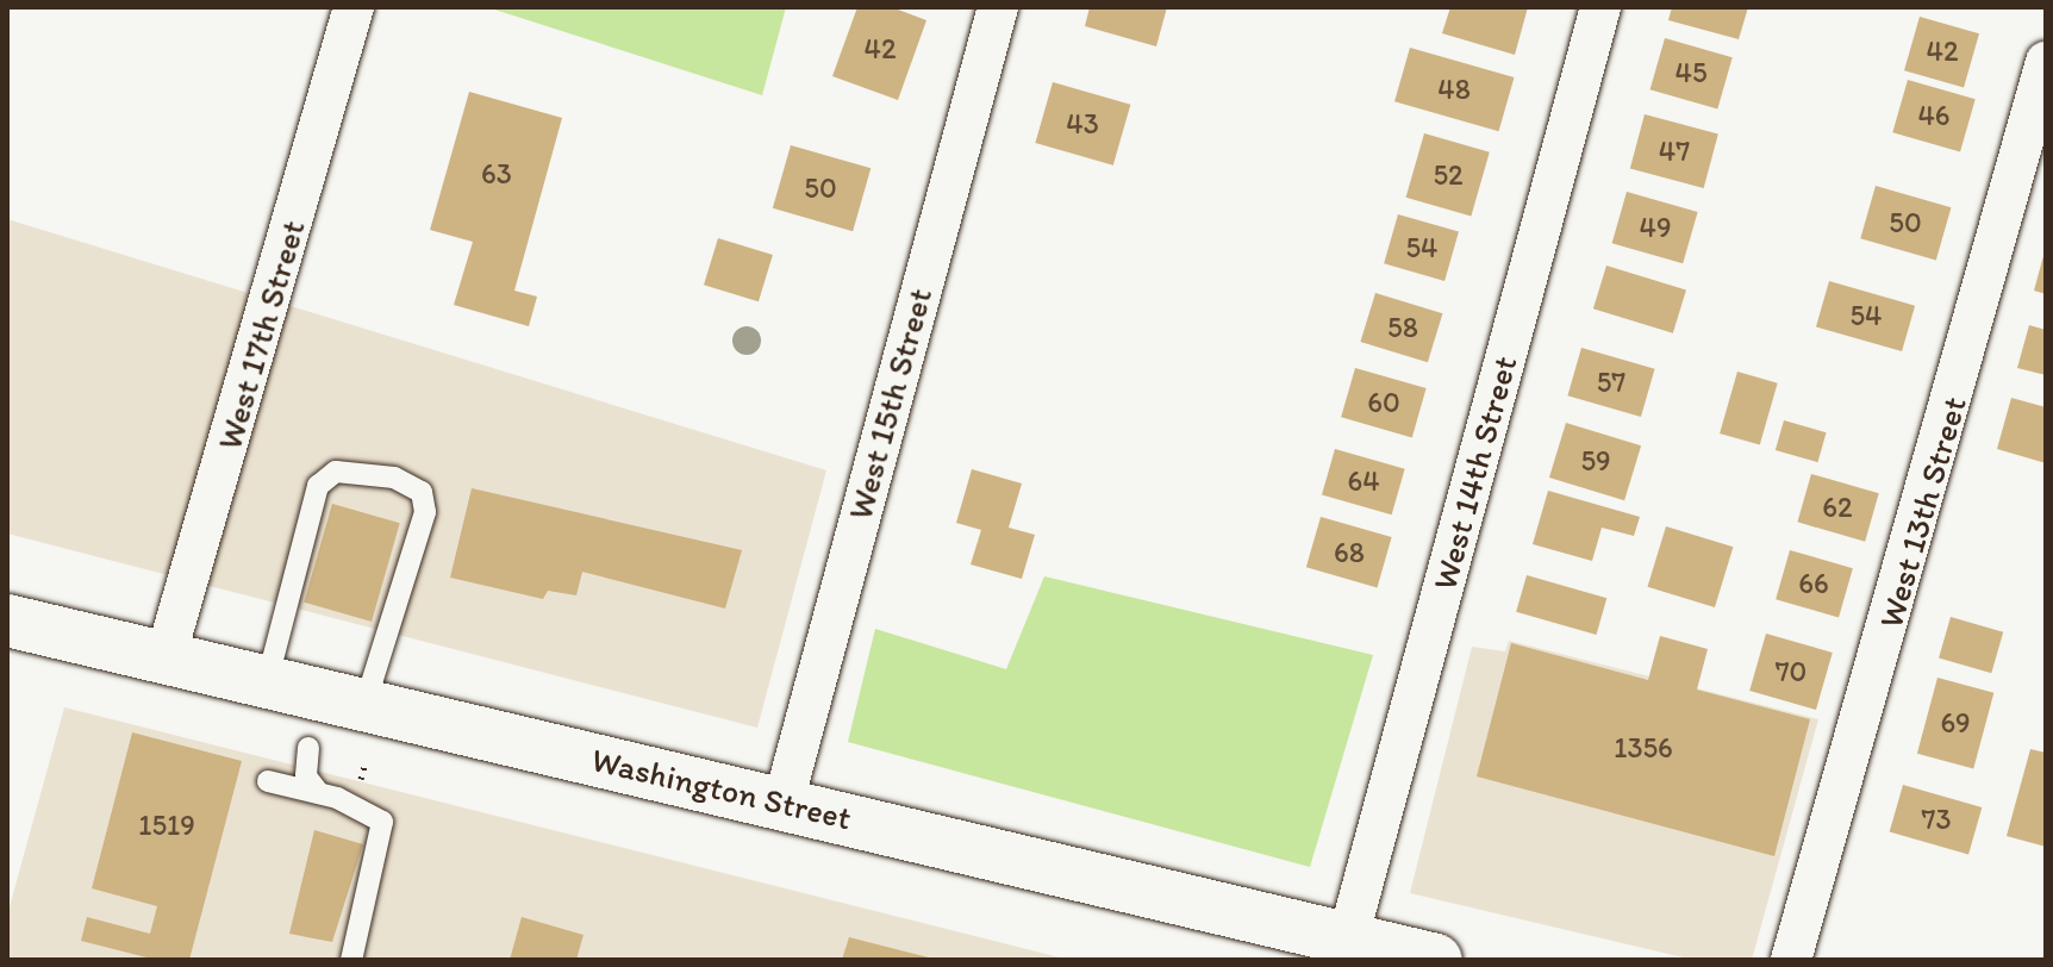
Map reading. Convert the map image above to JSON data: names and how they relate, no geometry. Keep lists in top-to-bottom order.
{
  "streets": {
    "main road": ["Washington Street"],
    "street": [
      "West 17th Street",
      "West 15th Street",
      "West 14th Street",
      "West 13th Street"
    ]
  },
  "crossings": [
    ["West 17th Street", "Washington Street"],
    ["West 15th Street", "Washington Street"],
    ["West 14th Street", "Washington Street"]
  ],
  "house_numbers": [
    "42",
    "42",
    "45",
    "48",
    "46",
    "43",
    "47",
    "63",
    "52",
    "50",
    "50",
    "49",
    "54",
    "54",
    "58",
    "57",
    "60",
    "59",
    "64",
    "62",
    "68",
    "66",
    "70",
    "69",
    "1356",
    "73",
    "1519"
  ]
}
